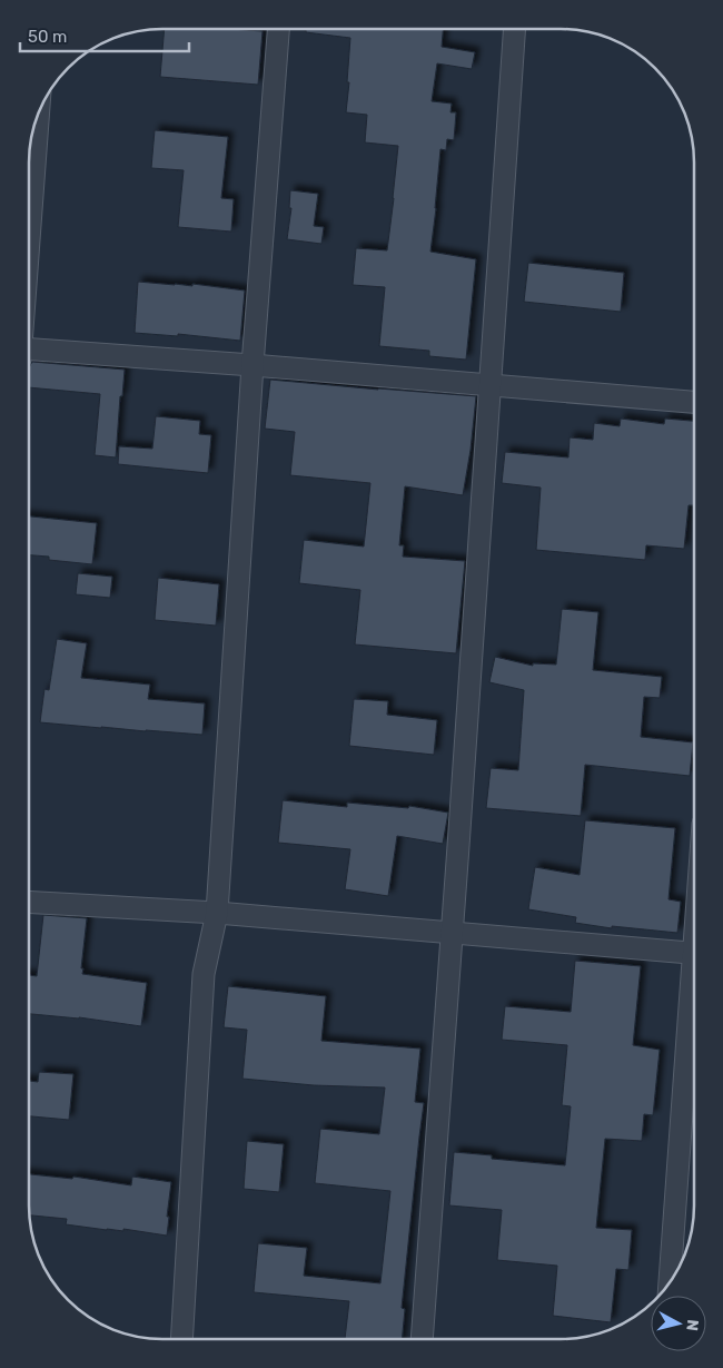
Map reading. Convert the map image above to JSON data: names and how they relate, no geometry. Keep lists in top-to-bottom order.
{
  "scale_bar": "50 m",
  "north": "right"
}
